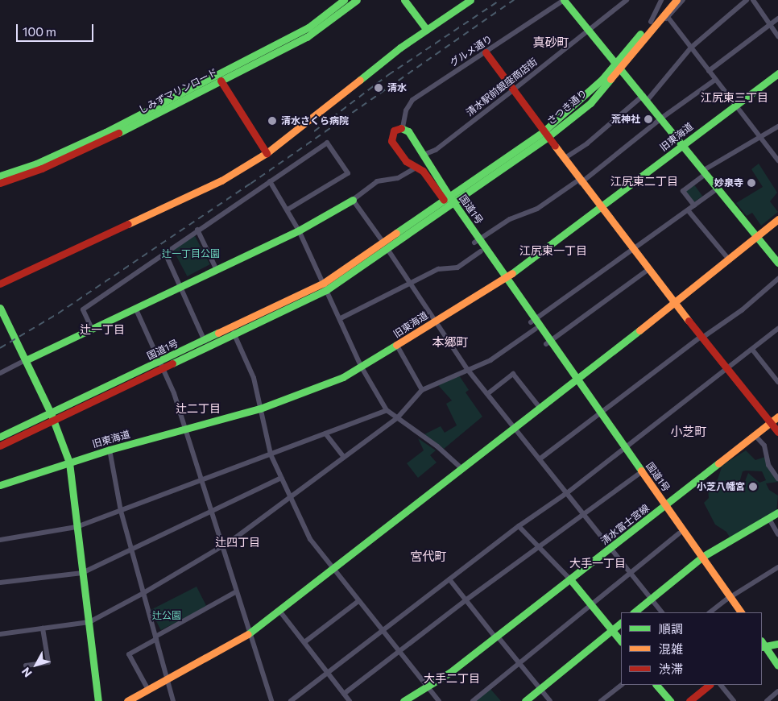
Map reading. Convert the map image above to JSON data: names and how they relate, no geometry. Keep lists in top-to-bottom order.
{
  "streets": {
    "main road": [
      "しみずマリンロード",
      "さつき通り",
      "旧東海道",
      "国道1号",
      "清水富士宮線"
    ],
    "street": ["グルメ通り", "清水駅前銀座商店街"]
  },
  "crossings": [
    ["さつき通り", "国道1号"],
    ["旧東海道", "国道1号"],
    ["国道1号", "清水富士宮線"]
  ],
  "districts": [
    "真砂町",
    "江尻東三丁目",
    "江尻東二丁目",
    "江尻東一丁目",
    "辻一丁目",
    "本郷町",
    "辻二丁目",
    "小芝町",
    "辻四丁目",
    "宮代町",
    "大手一丁目",
    "大手二丁目"
  ],
  "parks": ["辻一丁目公園", "辻公園"],
  "places": [
    "清水",
    "荒神社",
    "清水さくら病院",
    "妙泉寺",
    "小芝八幡宮"
  ],
  "legend": ["順調", "混雑", "渋滞"],
  "scale_bar": "100 m",
  "north": "bottom left"
}
